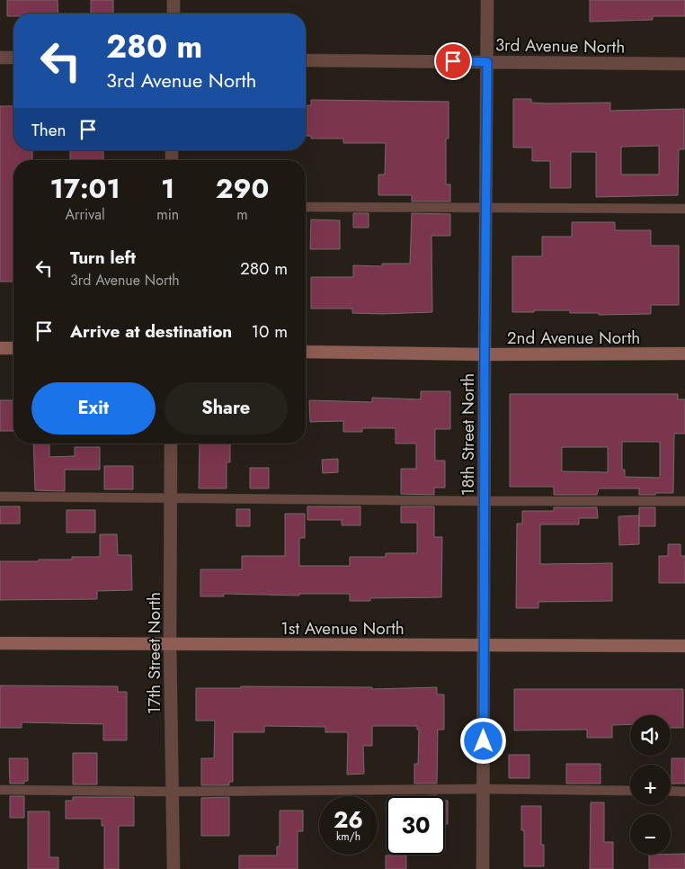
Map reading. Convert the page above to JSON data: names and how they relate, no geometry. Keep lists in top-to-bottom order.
{
  "streets": {
    "main road": ["2nd Avenue North", "1st Avenue North"],
    "street": ["3rd Avenue North", "18th Street North", "17th Street North"]
  },
  "crossings": [
    ["3rd Avenue North", "18th Street North"],
    ["2nd Avenue North", "18th Street North"],
    ["18th Street North", "1st Avenue North"],
    ["1st Avenue North", "17th Street North"]
  ],
  "page": {
    "turn": ["280 m", "3rd Avenue North"],
    "then": "Then",
    "eta": [
      "17:01",
      "Arrival",
      "1",
      "min",
      "290",
      "m"
    ],
    "list": [
      {
        "name": "Turn left",
        "note": "3rd Avenue North",
        "value": "280 m"
      },
      {
        "name": "Arrive at destination",
        "value": "10 m"
      }
    ],
    "buttons": ["Exit", "Share"],
    "map_buttons": ["+", "−"],
    "speed": "26 km/h",
    "limit": "30"
  }
}
